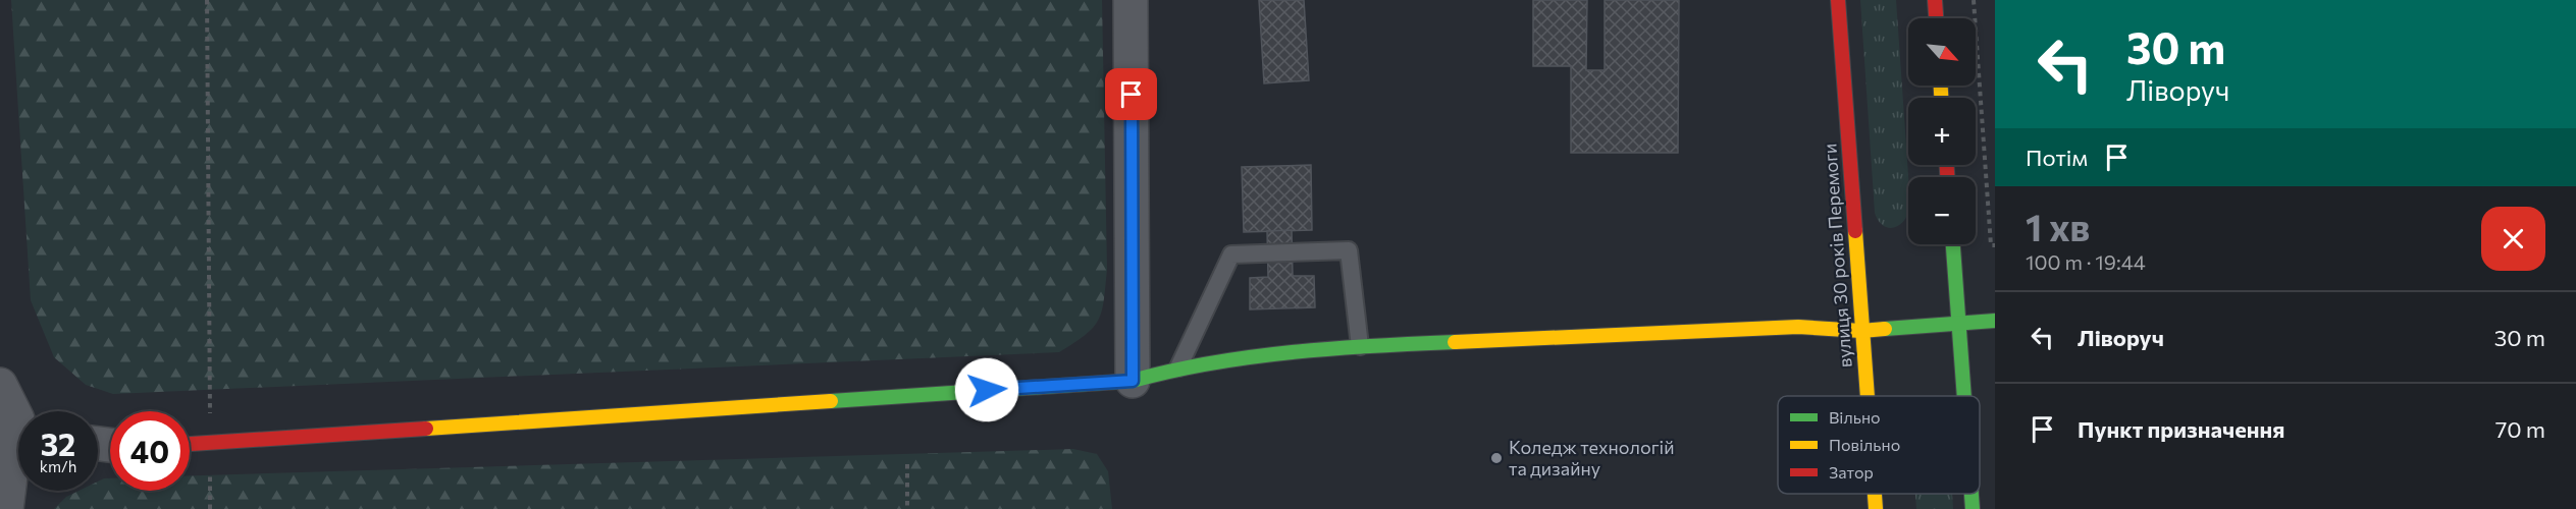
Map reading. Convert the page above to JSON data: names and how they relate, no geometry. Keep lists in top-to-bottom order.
{
  "streets": {
    "street": ["вулиця 30 років Перемоги"]
  },
  "places": ["Коледж технологій та дизайну"],
  "legend": ["Вільно", "Повільно", "Затор"],
  "north": "bottom right",
  "page": {
    "turn": ["30 m", "Ліворуч"],
    "map_buttons": ["+", "−"],
    "then": "Потім",
    "heading": ["1 хв", "100 m · 19:44"],
    "list": [
      {
        "name": "Ліворуч",
        "value": "30 m"
      },
      {
        "name": "Пункт призначення",
        "value": "70 m"
      }
    ],
    "speed": "32 km/h",
    "limit": "40"
  }
}
